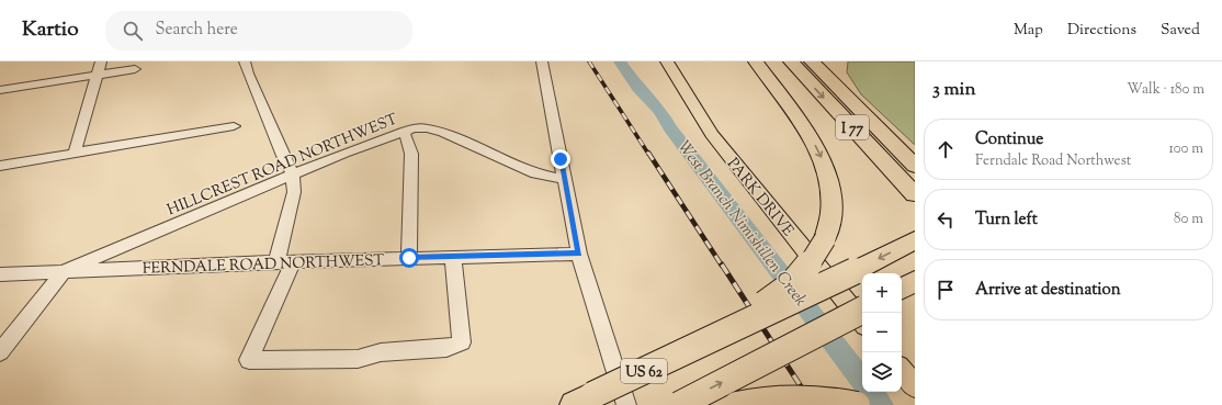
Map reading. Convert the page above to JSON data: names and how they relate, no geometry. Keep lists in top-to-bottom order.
{
  "streets": {
    "highway": ["I 77", "US 62"],
    "main road": ["PARK DRIVE"],
    "street": ["HILLCREST ROAD NORTHWEST", "FERNDALE ROAD NORTHWEST"]
  },
  "crossings": [
    ["HILLCREST ROAD NORTHWEST", "FERNDALE ROAD NORTHWEST"]
  ],
  "water": ["West Branch Nimishillen Creek"],
  "page": {
    "header": "Kartio",
    "search": "Search here",
    "nav": ["Map", "Directions", "Saved"],
    "heading": ["3 min", "Walk · 180 m"],
    "list": [
      ["Continue", "Ferndale Road Northwest", "100 m"],
      ["Turn left", "80 m"],
      "Arrive at destination"
    ],
    "map_buttons": ["+", "−"]
  }
}
